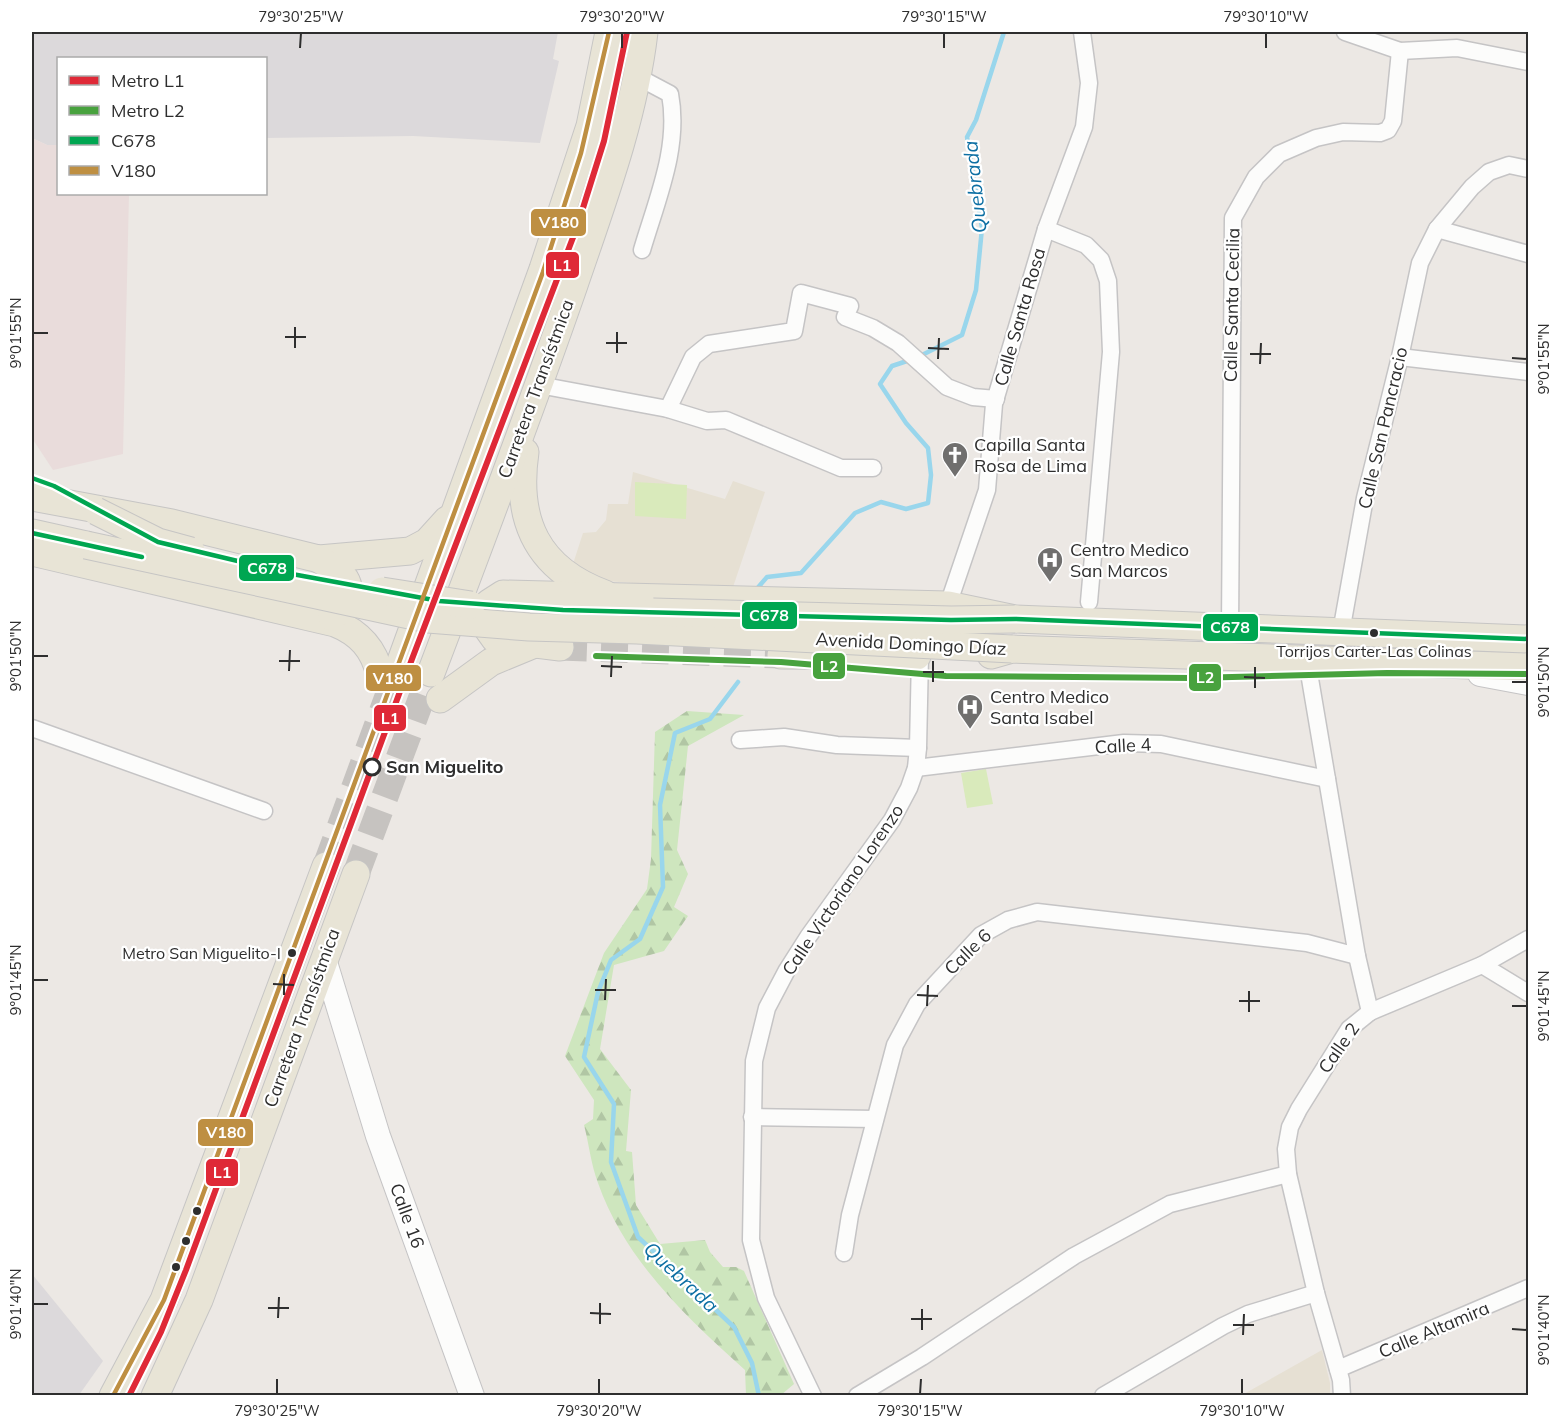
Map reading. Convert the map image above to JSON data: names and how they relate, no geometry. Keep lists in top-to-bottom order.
{
  "streets": {
    "main road": ["Carretera Transístmica", "Avenida Domingo Díaz", "Calle 16"],
    "street": [
      "Calle Santa Cecilia",
      "Calle Santa Rosa",
      "Calle San Pancracio",
      "Calle 4",
      "Calle Victoriano Lorenzo",
      "Calle 6",
      "Calle 2",
      "Calle Altamira"
    ]
  },
  "crossings": [
    ["Calle Santa Cecilia", "Avenida Domingo Díaz"],
    ["Carretera Transístmica", "Calle 16"],
    ["Calle San Pancracio", "Avenida Domingo Díaz"],
    ["Avenida Domingo Díaz", "Calle 2"],
    ["Calle 4", "Calle Victoriano Lorenzo"],
    ["Calle 4", "Calle 2"],
    ["Calle 6", "Calle 2"],
    ["Calle 2", "Calle Altamira"]
  ],
  "water": ["Quebrada"],
  "places": {
    "church": ["Capilla Santa Rosa de Lima"],
    "hospital": ["Centro Medico San Marcos", "Centro Medico Santa Isabel"],
    "other": ["Torrijos Carter-Las Colinas", "San Miguelito", "Metro San Miguelito-I"]
  },
  "lines": [
    "metro line L1",
    "transit line V180",
    "transit line C678",
    "metro line L2"
  ],
  "legend": [
    "Metro L1",
    "Metro L2",
    "C678",
    "V180"
  ],
  "coordinates": [
    "79°30'25\"W",
    "79°30'20\"W",
    "79°30'15\"W",
    "79°30'10\"W",
    "9°01'55\"N",
    "9°01'50\"N",
    "9°01'45\"N",
    "9°01'40\"N"
  ]
}
